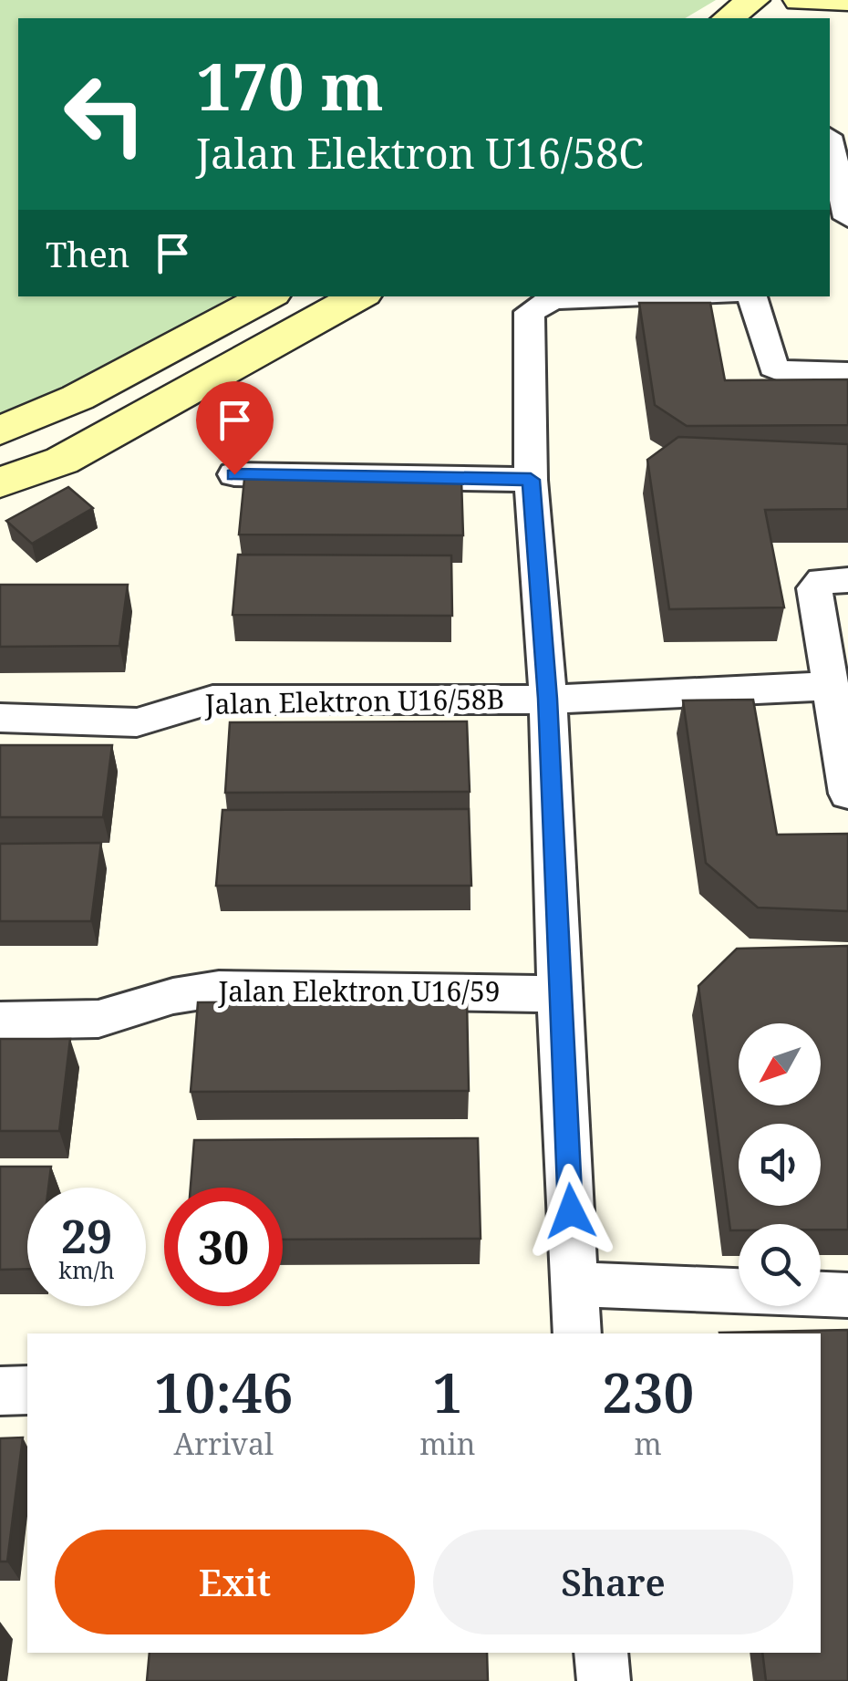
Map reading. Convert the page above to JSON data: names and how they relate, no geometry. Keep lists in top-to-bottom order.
{
  "streets": {
    "street": ["Jalan Elektron U16/58B", "Jalan Elektron U16/59"]
  },
  "north": "bottom left",
  "page": {
    "turn": ["170 m", "Jalan Elektron U16/58C"],
    "then": "Then",
    "speed": "29 km/h",
    "limit": "30",
    "eta": [
      "10:46",
      "Arrival",
      "1",
      "min",
      "230",
      "m"
    ],
    "buttons": ["Exit", "Share"]
  }
}
